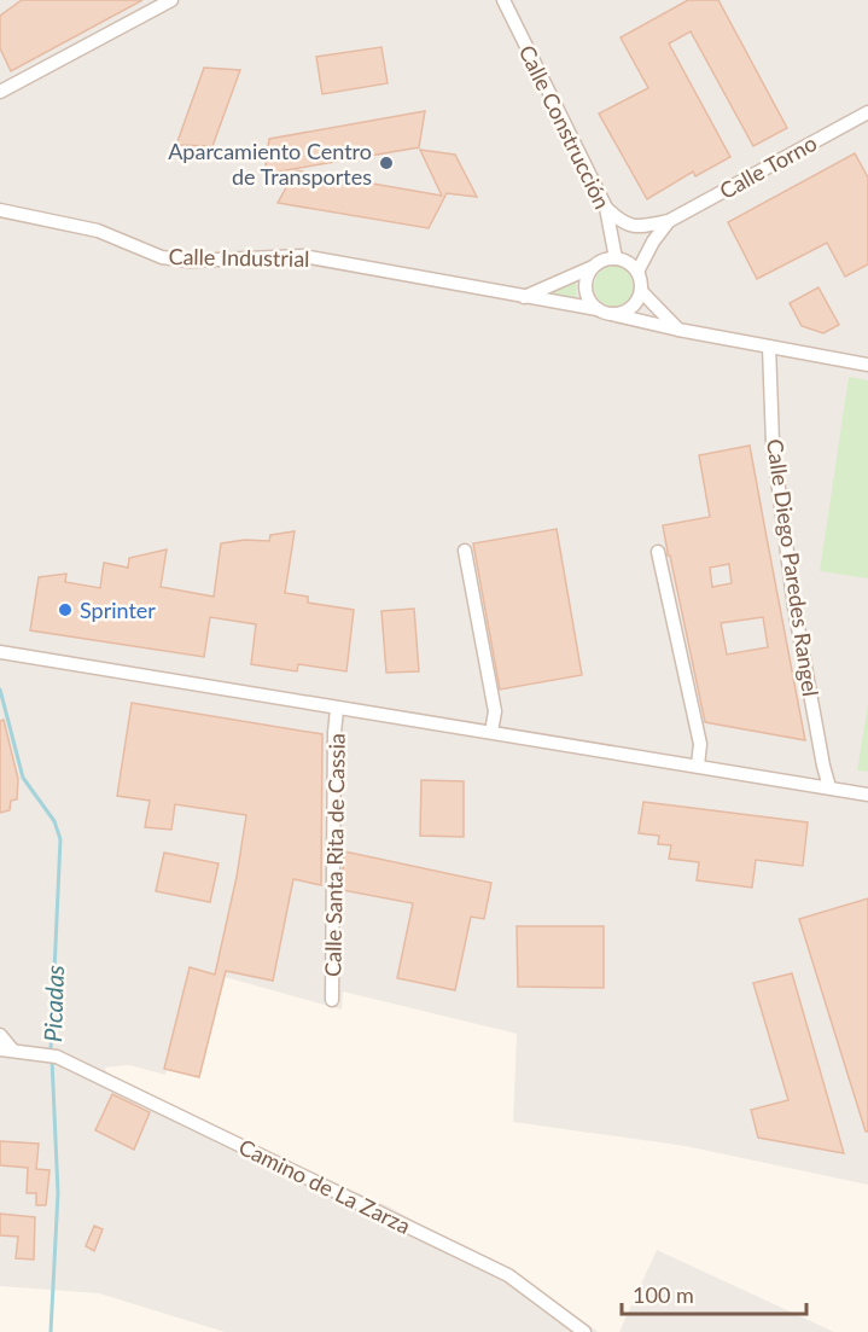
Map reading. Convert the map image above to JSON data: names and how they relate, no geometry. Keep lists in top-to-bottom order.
{
  "streets": {
    "street": [
      "Calle Construcción",
      "Calle Torno",
      "Calle Industrial",
      "Calle Diego Paredes Rangel",
      "Calle Santa Rita de Cassia",
      "Camino de La Zarza"
    ]
  },
  "crossings": [
    ["Calle Construcción", "Calle Torno"],
    ["Calle Construcción", "Calle Industrial"],
    ["Calle Torno", "Calle Industrial"],
    ["Calle Industrial", "Calle Diego Paredes Rangel"]
  ],
  "water": ["Picadas"],
  "places": ["Aparcamiento Centro de Transportes", "Sprinter"],
  "scale_bar": "100 m"
}
